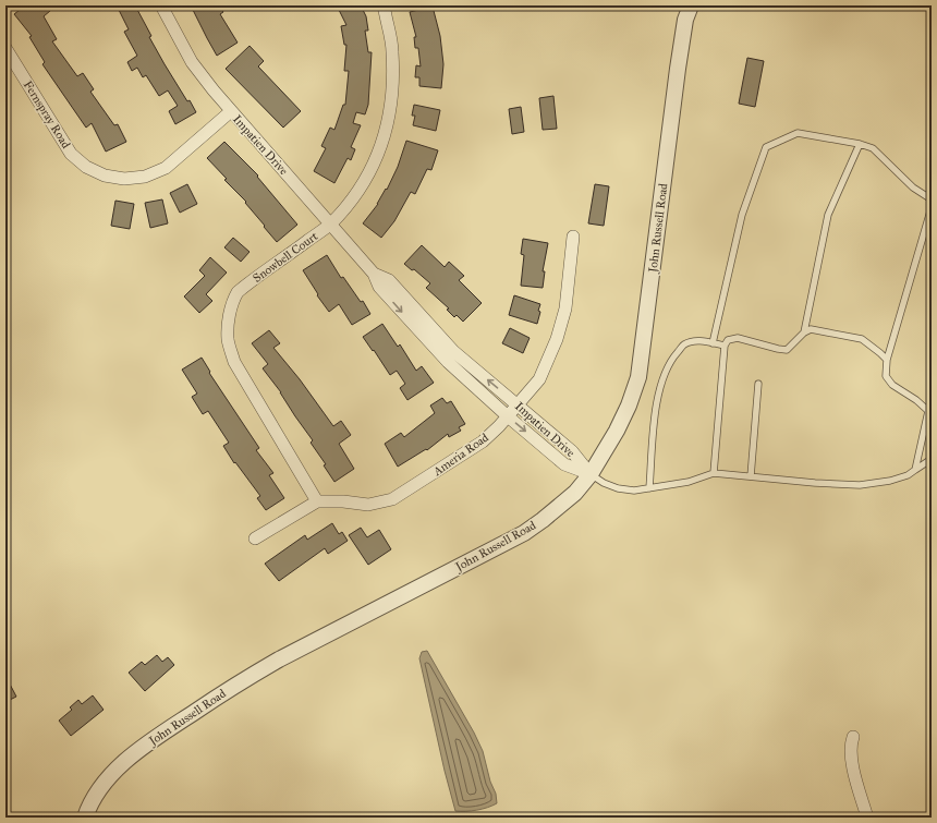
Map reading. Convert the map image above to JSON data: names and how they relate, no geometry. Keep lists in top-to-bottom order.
{
  "streets": {
    "street": [
      "Fernspray Road",
      "Impatien Drive",
      "John Russell Road",
      "Snowbell Court",
      "Ameria Road"
    ]
  },
  "crossings": [
    ["Fernspray Road", "Impatien Drive"],
    ["Impatien Drive", "John Russell Road"],
    ["Impatien Drive", "Snowbell Court"],
    ["Impatien Drive", "Ameria Road"],
    ["Snowbell Court", "Ameria Road"]
  ]
}
